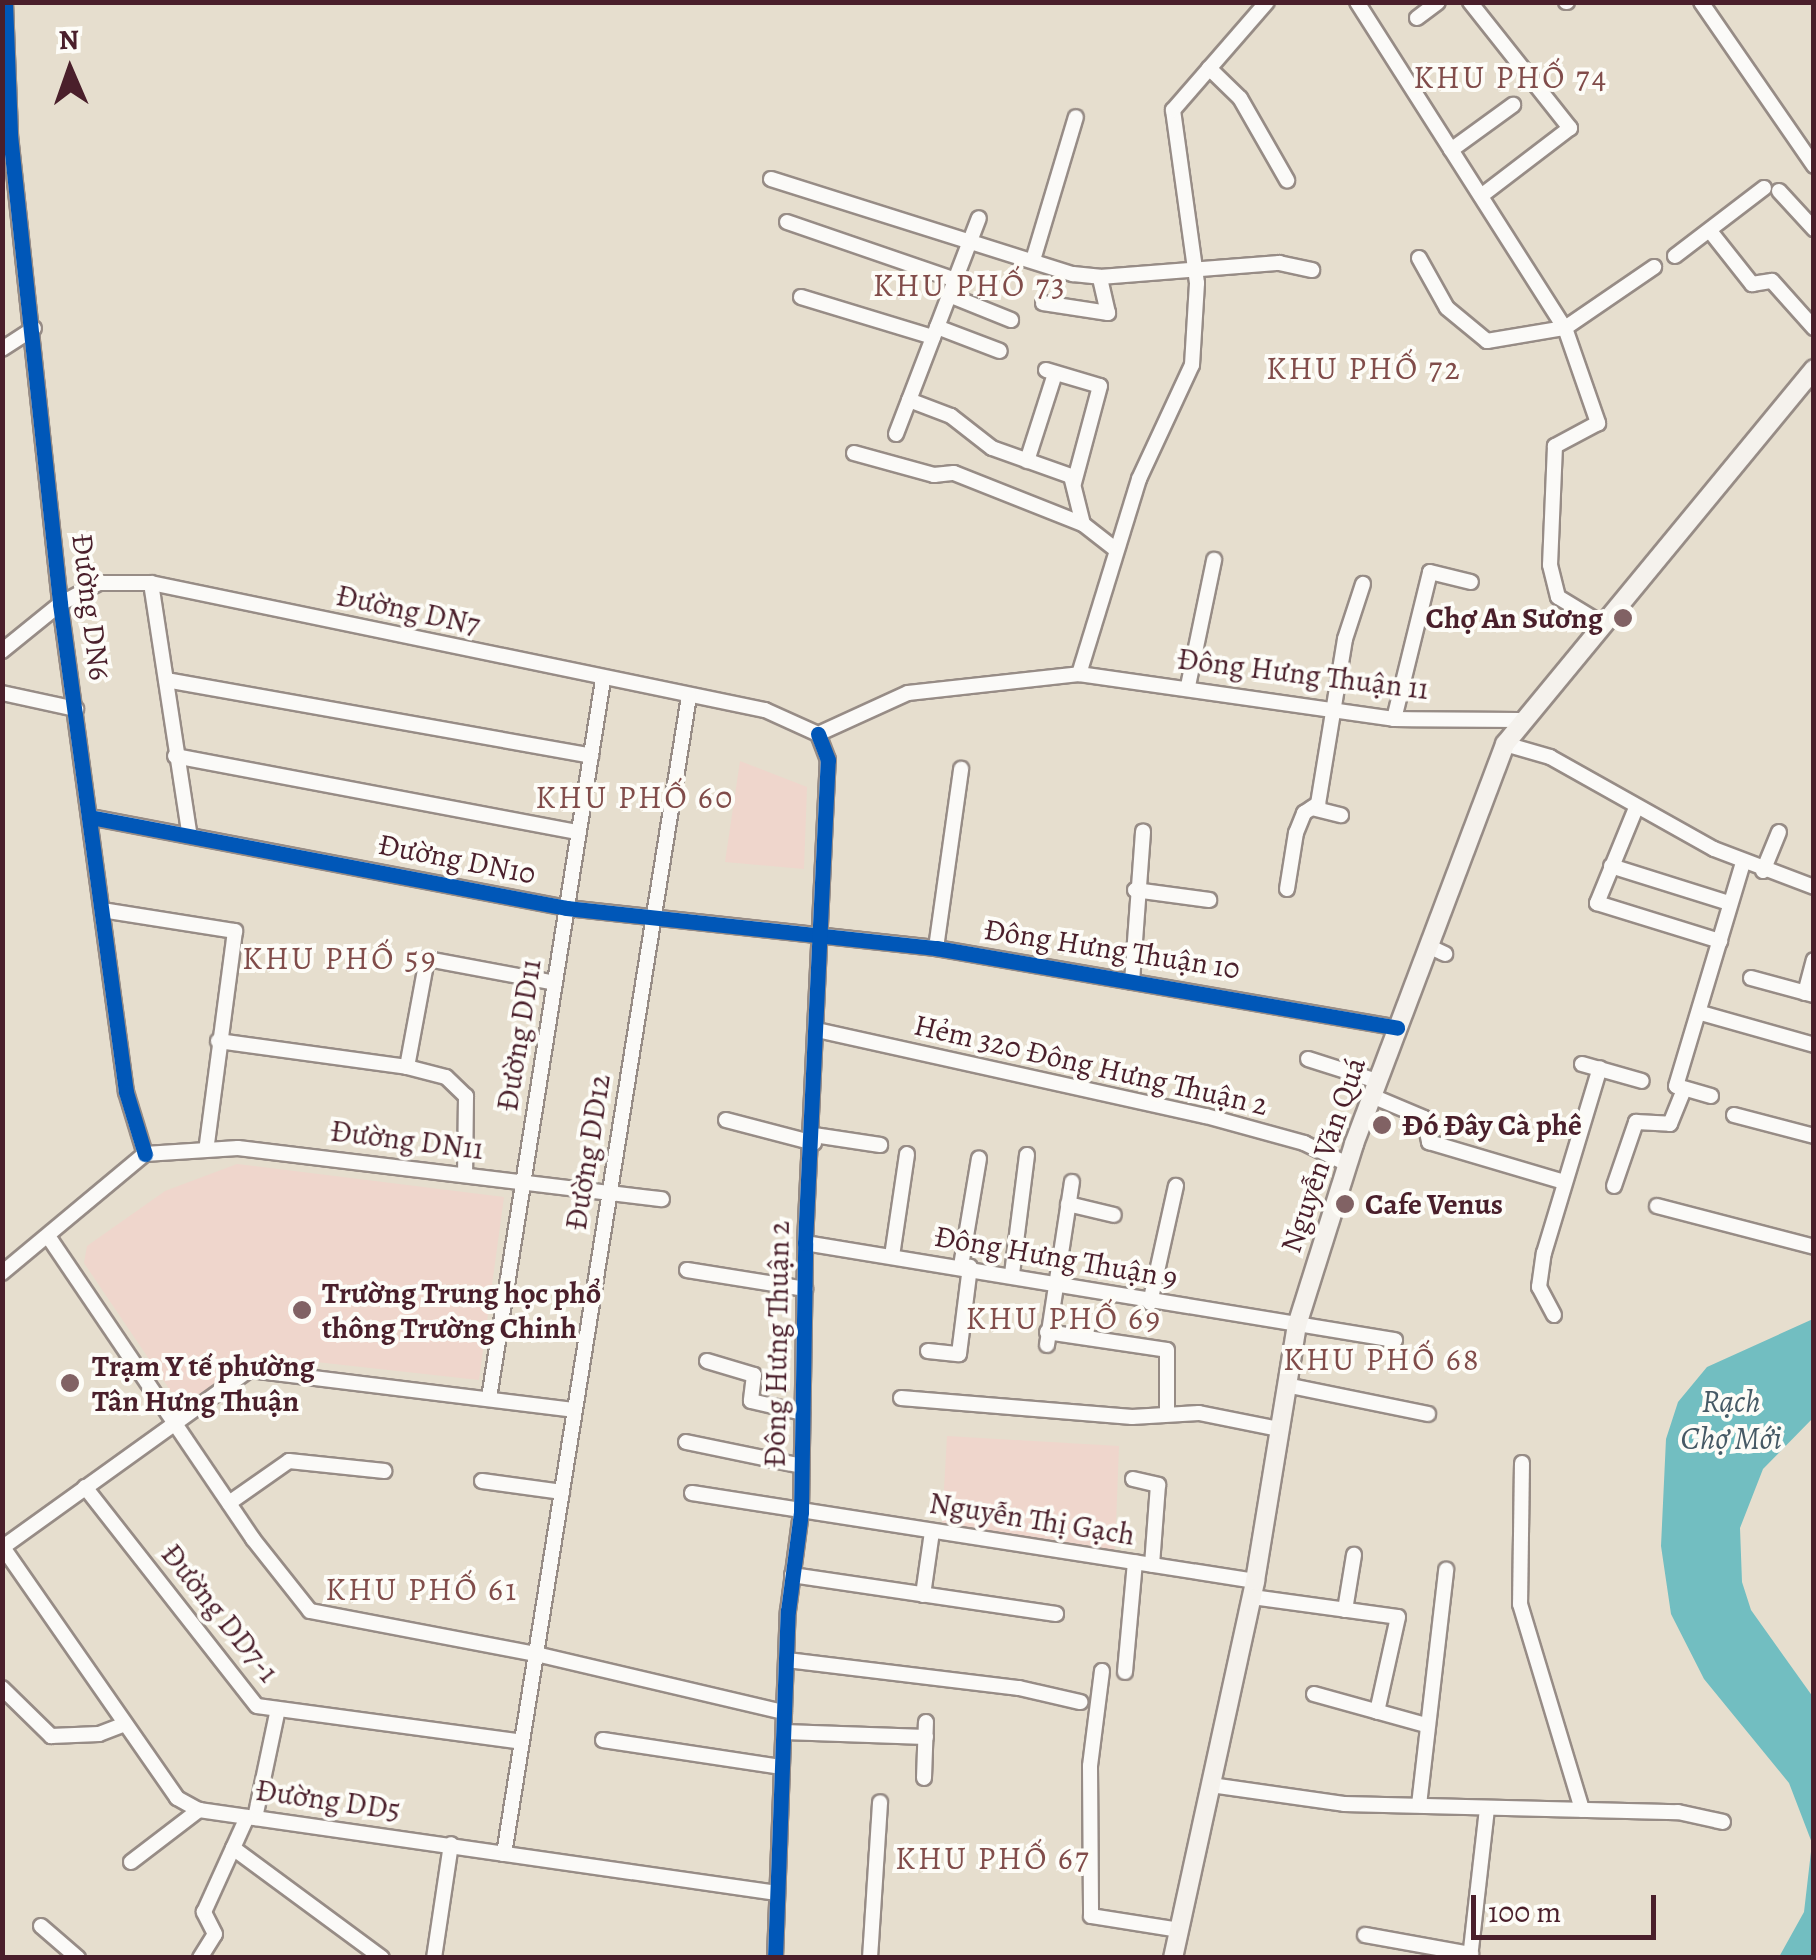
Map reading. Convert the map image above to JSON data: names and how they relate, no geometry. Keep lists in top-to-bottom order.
{
  "streets": {
    "main road": ["Nguyễn Văn Quá"],
    "street": [
      "Đường DN6",
      "Đường DN7",
      "Đông Hưng Thuận 11",
      "Đường DN10",
      "Đông Hưng Thuận 10",
      "Đường DD11",
      "Hẻm 320 Đông Hưng Thuận 2",
      "Đường DN11",
      "Đường DD12",
      "Đông Hưng Thuận 9",
      "Đông Hưng Thuận 2",
      "Nguyễn Thị Gạch",
      "Đường DD7-1",
      "Đường DD5"
    ]
  },
  "crossings": [
    ["Đường DN6", "Đường DN7"],
    ["Đường DN6", "Đường DN10"],
    ["Đường DN6", "Đường DN11"],
    ["Đường DN7", "Đông Hưng Thuận 11"],
    ["Đường DN7", "Đường DD11"],
    ["Đường DN7", "Đường DD12"],
    ["Đường DN7", "Đông Hưng Thuận 2"],
    ["Đông Hưng Thuận 11", "Nguyễn Văn Quá"],
    ["Đông Hưng Thuận 11", "Đông Hưng Thuận 2"],
    ["Đường DN10", "Đông Hưng Thuận 10"],
    ["Đường DN10", "Đường DD11"],
    ["Đường DN10", "Đường DD12"],
    ["Đường DN10", "Đông Hưng Thuận 2"],
    ["Đông Hưng Thuận 10", "Nguyễn Văn Quá"],
    ["Đông Hưng Thuận 10", "Đông Hưng Thuận 2"],
    ["Đường DD11", "Đường DN11"],
    ["Hẻm 320 Đông Hưng Thuận 2", "Nguyễn Văn Quá"],
    ["Hẻm 320 Đông Hưng Thuận 2", "Đông Hưng Thuận 2"],
    ["Đường DN11", "Đường DD12"],
    ["Đường DD12", "Đường DD7-1"],
    ["Đường DD12", "Đường DD5"],
    ["Nguyễn Văn Quá", "Đông Hưng Thuận 9"],
    ["Nguyễn Văn Quá", "Nguyễn Thị Gạch"],
    ["Đông Hưng Thuận 9", "Đông Hưng Thuận 2"],
    ["Đông Hưng Thuận 2", "Nguyễn Thị Gạch"],
    ["Đông Hưng Thuận 2", "Đường DD5"]
  ],
  "districts": [
    "KHU PHỐ 74",
    "KHU PHỐ 73",
    "KHU PHỐ 72",
    "KHU PHỐ 60",
    "KHU PHỐ 59",
    "KHU PHỐ 69",
    "KHU PHỐ 68",
    "KHU PHỐ 61",
    "KHU PHỐ 67"
  ],
  "water": ["Rạch Chợ Mới"],
  "places": [
    "Chợ An Sương",
    "Đó Đây Cà phê",
    "Cafe Venus",
    "Trường Trung học phổ thông Trường Chinh",
    "Trạm Y tế phường Tân Hưng Thuận"
  ],
  "scale_bar": "100 m",
  "north": "top"
}
